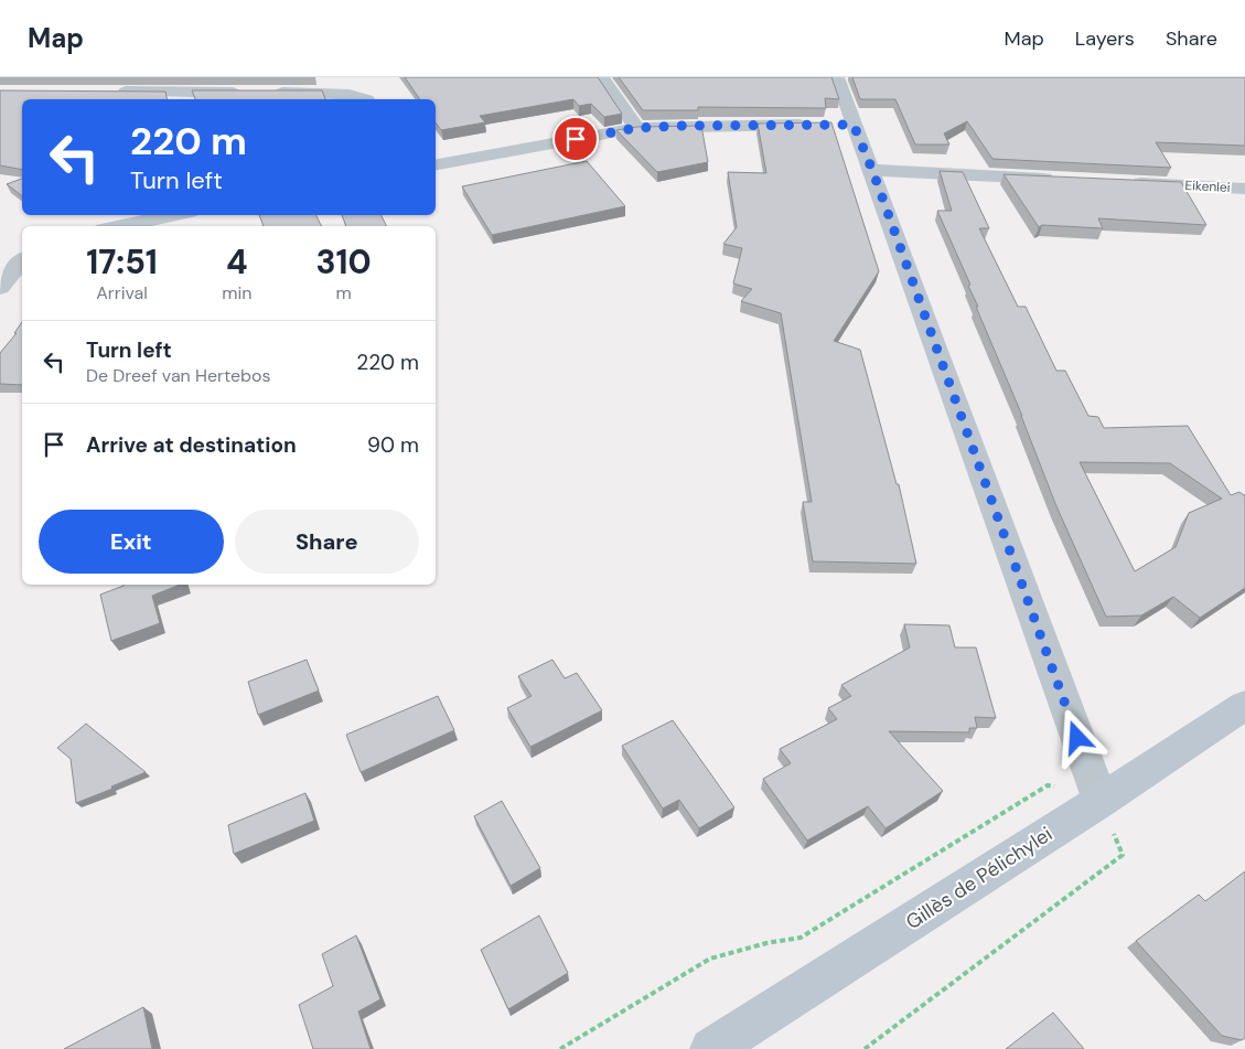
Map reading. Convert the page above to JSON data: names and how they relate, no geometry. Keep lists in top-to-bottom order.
{
  "streets": {
    "main road": ["Gillès de Pélichylei"],
    "street": ["Eikenlei"]
  },
  "page": {
    "header": "Map",
    "nav": ["Map", "Layers", "Share"],
    "turn": ["220 m", "Turn left"],
    "eta": [
      "17:51",
      "Arrival",
      "4",
      "min",
      "310",
      "m"
    ],
    "list": [
      {
        "name": "Turn left",
        "note": "De Dreef van Hertebos",
        "value": "220 m"
      },
      {
        "name": "Arrive at destination",
        "value": "90 m"
      }
    ],
    "buttons": ["Exit", "Share"]
  }
}
